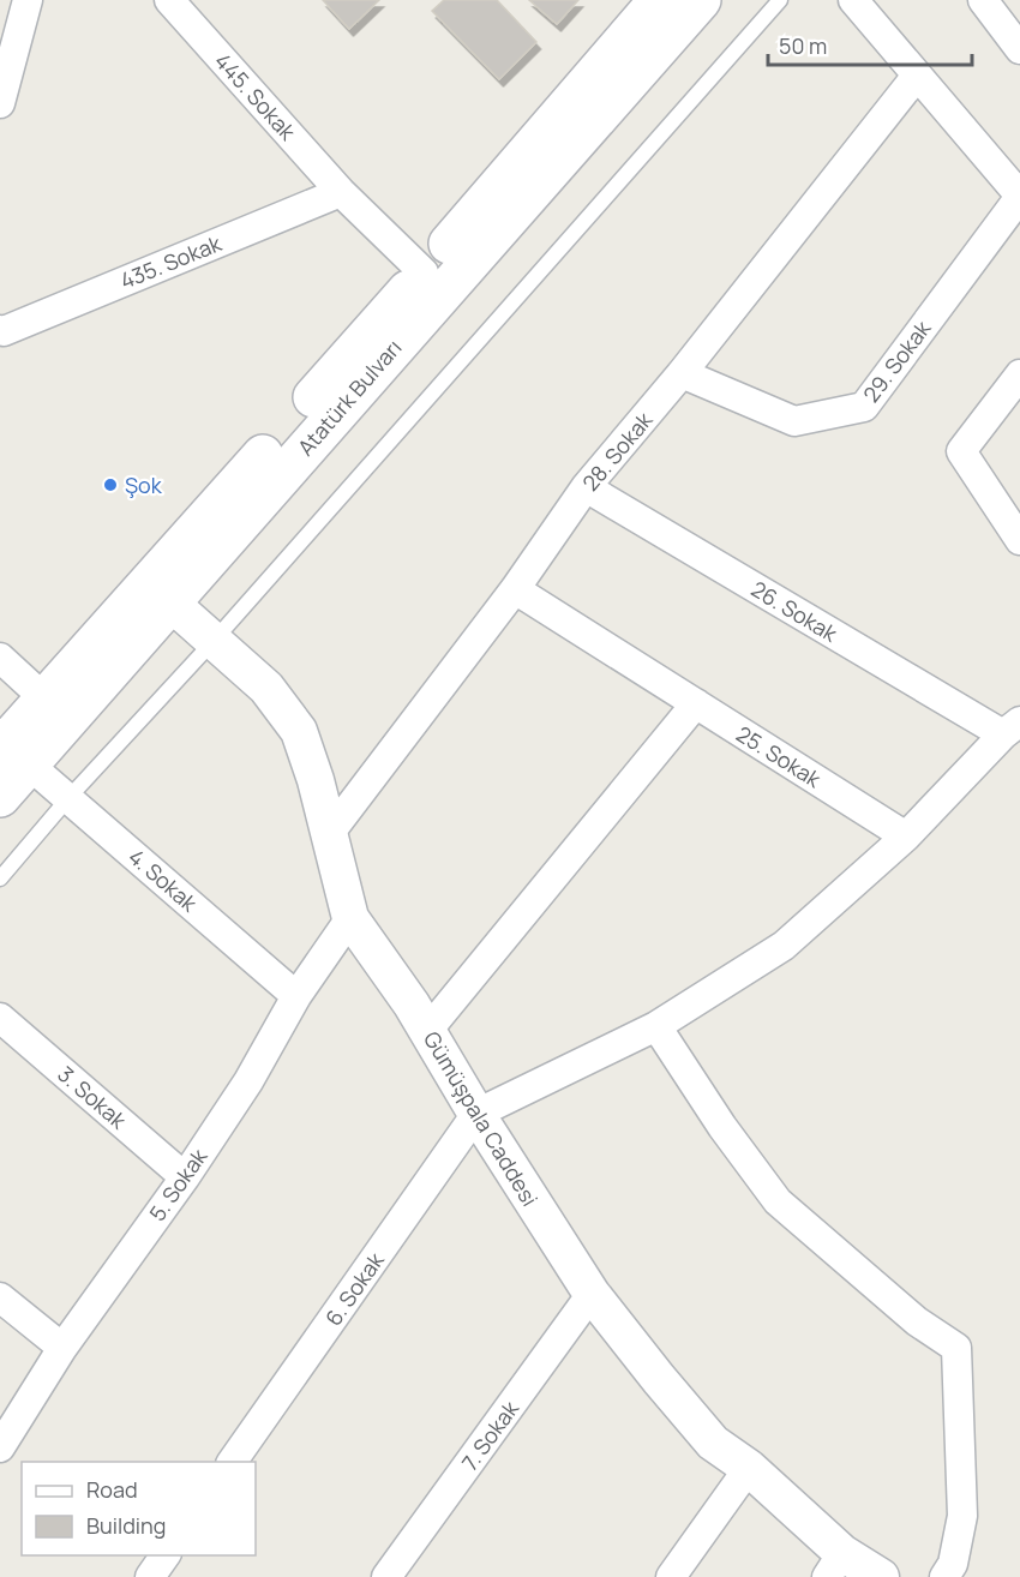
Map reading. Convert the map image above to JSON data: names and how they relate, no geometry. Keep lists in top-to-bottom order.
{
  "streets": {
    "main road": ["Atatürk Bulvarı"],
    "street": [
      "445. Sokak",
      "435. Sokak",
      "29. Sokak",
      "28. Sokak",
      "26. Sokak",
      "25. Sokak",
      "4. Sokak",
      "3. Sokak",
      "Gümüşpala Caddesi",
      "5. Sokak",
      "6. Sokak",
      "7. Sokak"
    ]
  },
  "crossings": [
    ["445. Sokak", "435. Sokak"],
    ["445. Sokak", "Atatürk Bulvarı"],
    ["29. Sokak", "28. Sokak"],
    ["Atatürk Bulvarı", "4. Sokak"],
    ["Atatürk Bulvarı", "Gümüşpala Caddesi"],
    ["28. Sokak", "26. Sokak"],
    ["28. Sokak", "25. Sokak"],
    ["28. Sokak", "Gümüşpala Caddesi"],
    ["4. Sokak", "5. Sokak"],
    ["3. Sokak", "5. Sokak"],
    ["Gümüşpala Caddesi", "5. Sokak"],
    ["Gümüşpala Caddesi", "6. Sokak"],
    ["Gümüşpala Caddesi", "7. Sokak"]
  ],
  "places": ["Şok"],
  "legend": ["Road", "Building"],
  "scale_bar": "50 m"
}
